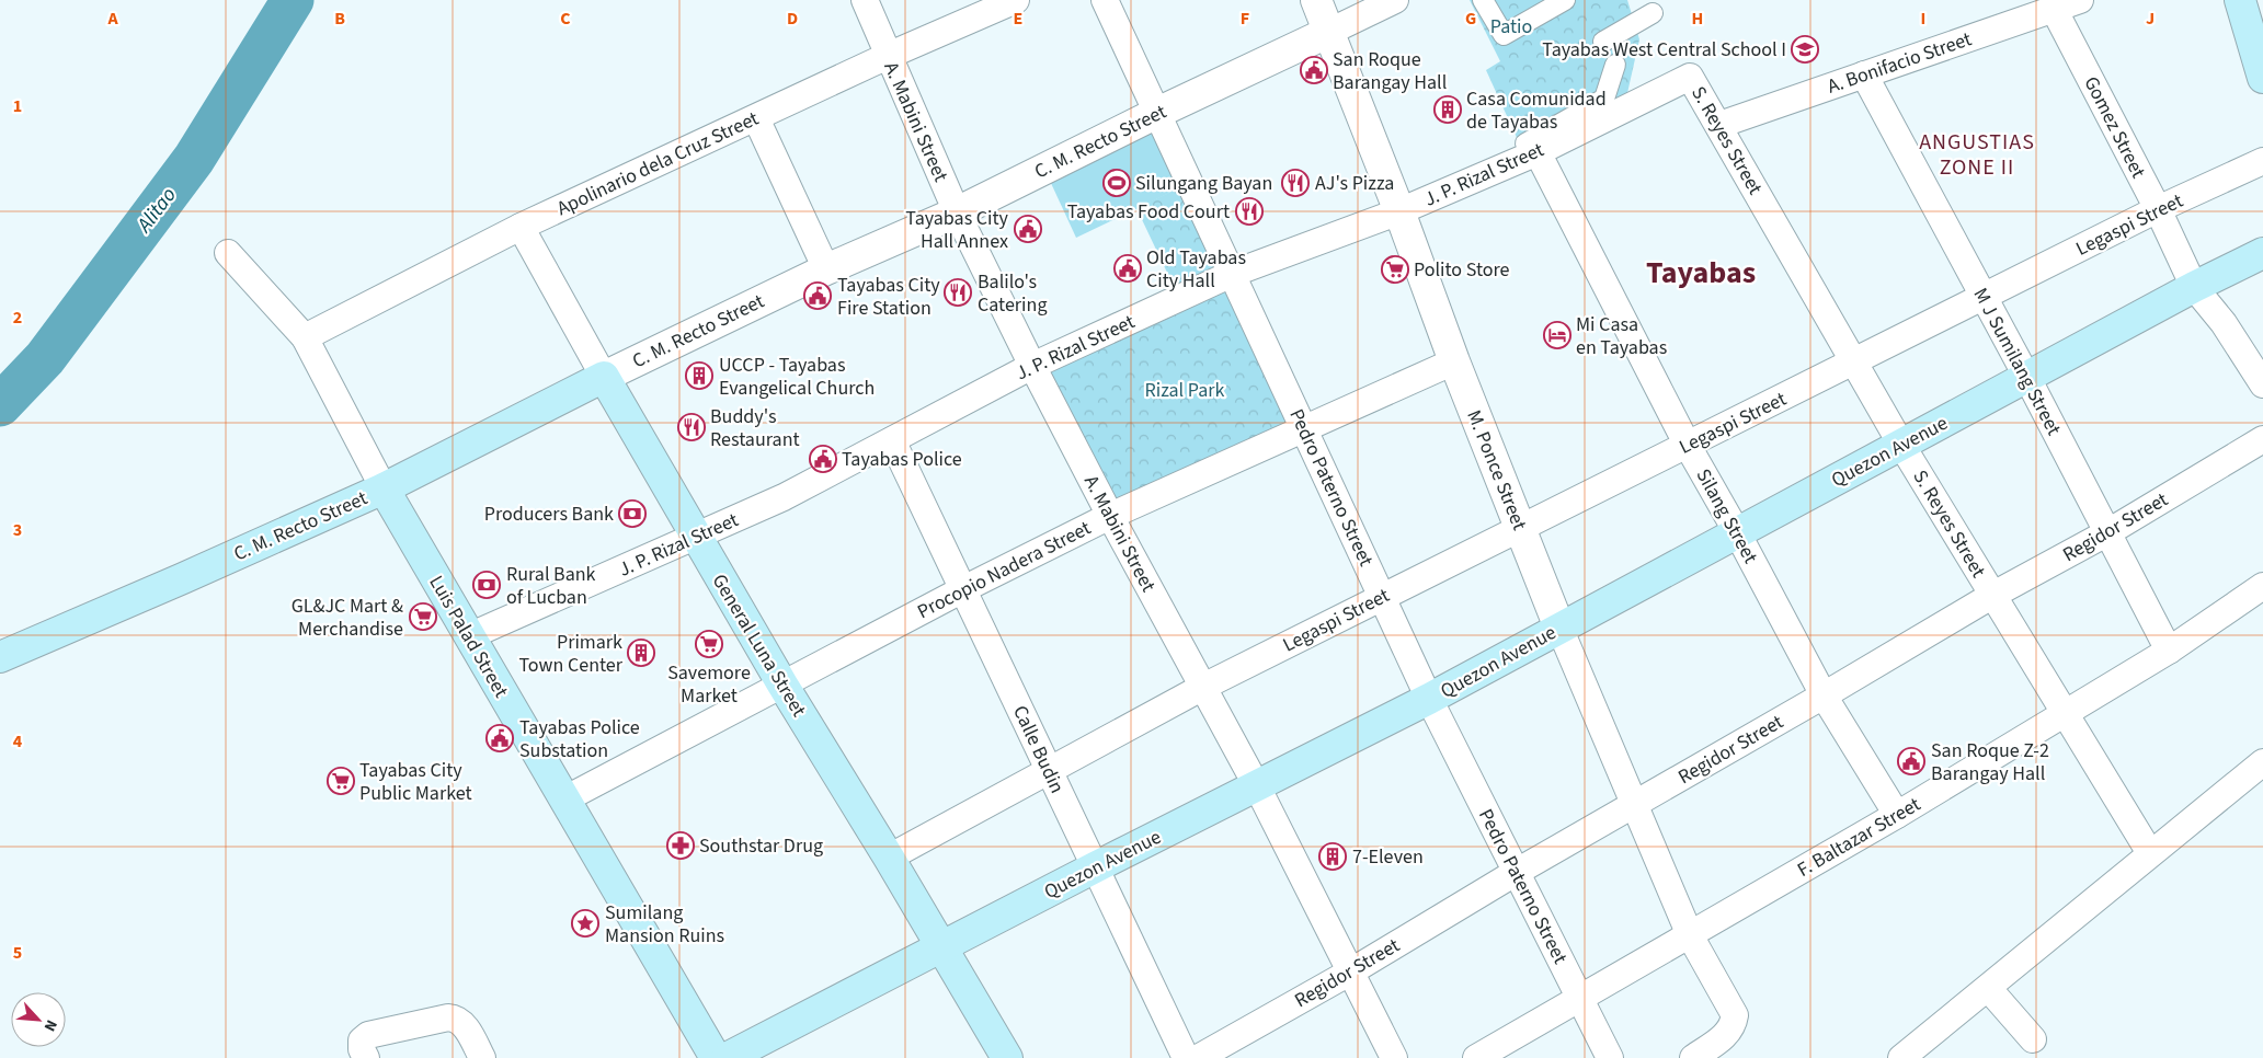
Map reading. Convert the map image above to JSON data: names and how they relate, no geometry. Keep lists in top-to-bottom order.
{
  "streets": {
    "main road": [
      "C. M. Recto Street",
      "Quezon Avenue",
      "Luis Palad Street",
      "General Luna Street"
    ],
    "street": [
      "A. Bonifacio Street",
      "A. Mabini Street",
      "Gomez Street",
      "S. Reyes Street",
      "Apolinario dela Cruz Street",
      "J. P. Rizal Street",
      "Legaspi Street",
      "M J Sumilang Street",
      "M. Ponce Street",
      "Pedro Paterno Street",
      "Silang Street",
      "Regidor Street",
      "Procopio Nadera Street",
      "Calle Budin",
      "F. Baltazar Street"
    ]
  },
  "crossings": [
    ["A. Bonifacio Street", "Gomez Street"],
    ["A. Bonifacio Street", "S. Reyes Street"],
    ["A. Bonifacio Street", "M J Sumilang Street"],
    ["A. Mabini Street", "C. M. Recto Street"],
    ["A. Mabini Street", "Apolinario dela Cruz Street"],
    ["A. Mabini Street", "J. P. Rizal Street"],
    ["A. Mabini Street", "Legaspi Street"],
    ["A. Mabini Street", "Quezon Avenue"],
    ["A. Mabini Street", "Regidor Street"],
    ["A. Mabini Street", "Procopio Nadera Street"],
    ["Gomez Street", "Legaspi Street"],
    ["Gomez Street", "Quezon Avenue"],
    ["S. Reyes Street", "J. P. Rizal Street"],
    ["S. Reyes Street", "Legaspi Street"],
    ["S. Reyes Street", "Quezon Avenue"],
    ["S. Reyes Street", "Regidor Street"],
    ["S. Reyes Street", "F. Baltazar Street"],
    ["C. M. Recto Street", "M. Ponce Street"],
    ["C. M. Recto Street", "Pedro Paterno Street"],
    ["C. M. Recto Street", "Luis Palad Street"],
    ["C. M. Recto Street", "General Luna Street"],
    ["Apolinario dela Cruz Street", "Luis Palad Street"],
    ["Apolinario dela Cruz Street", "General Luna Street"],
    ["J. P. Rizal Street", "M. Ponce Street"],
    ["J. P. Rizal Street", "Pedro Paterno Street"],
    ["J. P. Rizal Street", "Silang Street"],
    ["J. P. Rizal Street", "Luis Palad Street"],
    ["J. P. Rizal Street", "General Luna Street"],
    ["J. P. Rizal Street", "Calle Budin"],
    ["Legaspi Street", "M J Sumilang Street"],
    ["Legaspi Street", "M. Ponce Street"],
    ["Legaspi Street", "Pedro Paterno Street"],
    ["Legaspi Street", "Silang Street"],
    ["Legaspi Street", "General Luna Street"],
    ["Legaspi Street", "Calle Budin"],
    ["M J Sumilang Street", "Quezon Avenue"],
    ["M J Sumilang Street", "Regidor Street"],
    ["M J Sumilang Street", "F. Baltazar Street"],
    ["Quezon Avenue", "M. Ponce Street"],
    ["Quezon Avenue", "Pedro Paterno Street"],
    ["Quezon Avenue", "Silang Street"],
    ["Quezon Avenue", "General Luna Street"],
    ["Quezon Avenue", "Calle Budin"],
    ["M. Ponce Street", "Regidor Street"],
    ["M. Ponce Street", "Procopio Nadera Street"],
    ["M. Ponce Street", "F. Baltazar Street"],
    ["Pedro Paterno Street", "Regidor Street"],
    ["Pedro Paterno Street", "Procopio Nadera Street"],
    ["Pedro Paterno Street", "F. Baltazar Street"],
    ["Silang Street", "Regidor Street"],
    ["Silang Street", "F. Baltazar Street"],
    ["Procopio Nadera Street", "Luis Palad Street"],
    ["Procopio Nadera Street", "General Luna Street"],
    ["Procopio Nadera Street", "Calle Budin"]
  ],
  "districts": ["ANGUSTIAS ZONE II", "Tayabas"],
  "water": ["Alitao"],
  "parks": ["Patio", "Rizal Park"],
  "places": {
    "school or university": ["Tayabas West Central School I"],
    "public building": [
      "San Roque Barangay Hall",
      "Tayabas City Hall Annex",
      "Old Tayabas City Hall",
      "Tayabas City Fire Station",
      "Tayabas Police",
      "Tayabas Police Substation",
      "San Roque Z-2 Barangay Hall"
    ],
    "building": [
      "Casa Comunidad de Tayabas",
      "UCCP - Tayabas Evangelical Church",
      "Primark Town Center",
      "7-Eleven"
    ],
    "sports": ["Silungang Bayan"],
    "restaurant": [
      "AJ's Pizza",
      "Tayabas Food Court",
      "Balilo's Catering",
      "Buddy's Restaurant"
    ],
    "supermarket": [
      "Polito Store",
      "GL&JC Mart & Merchandise",
      "Savemore Market",
      "Tayabas City Public Market"
    ],
    "hotel": ["Mi Casa en Tayabas"],
    "bank": ["Producers Bank", "Rural Bank of Lucban"],
    "pharmacy": ["Southstar Drug"],
    "place": ["Sumilang Mansion Ruins"]
  },
  "north": "bottom right",
  "grid": {
    "columns": [
      "A",
      "B",
      "C",
      "D",
      "E",
      "F",
      "G",
      "H",
      "I",
      "J"
    ],
    "rows": [
      "1",
      "2",
      "3",
      "4",
      "5"
    ]
  }
}
